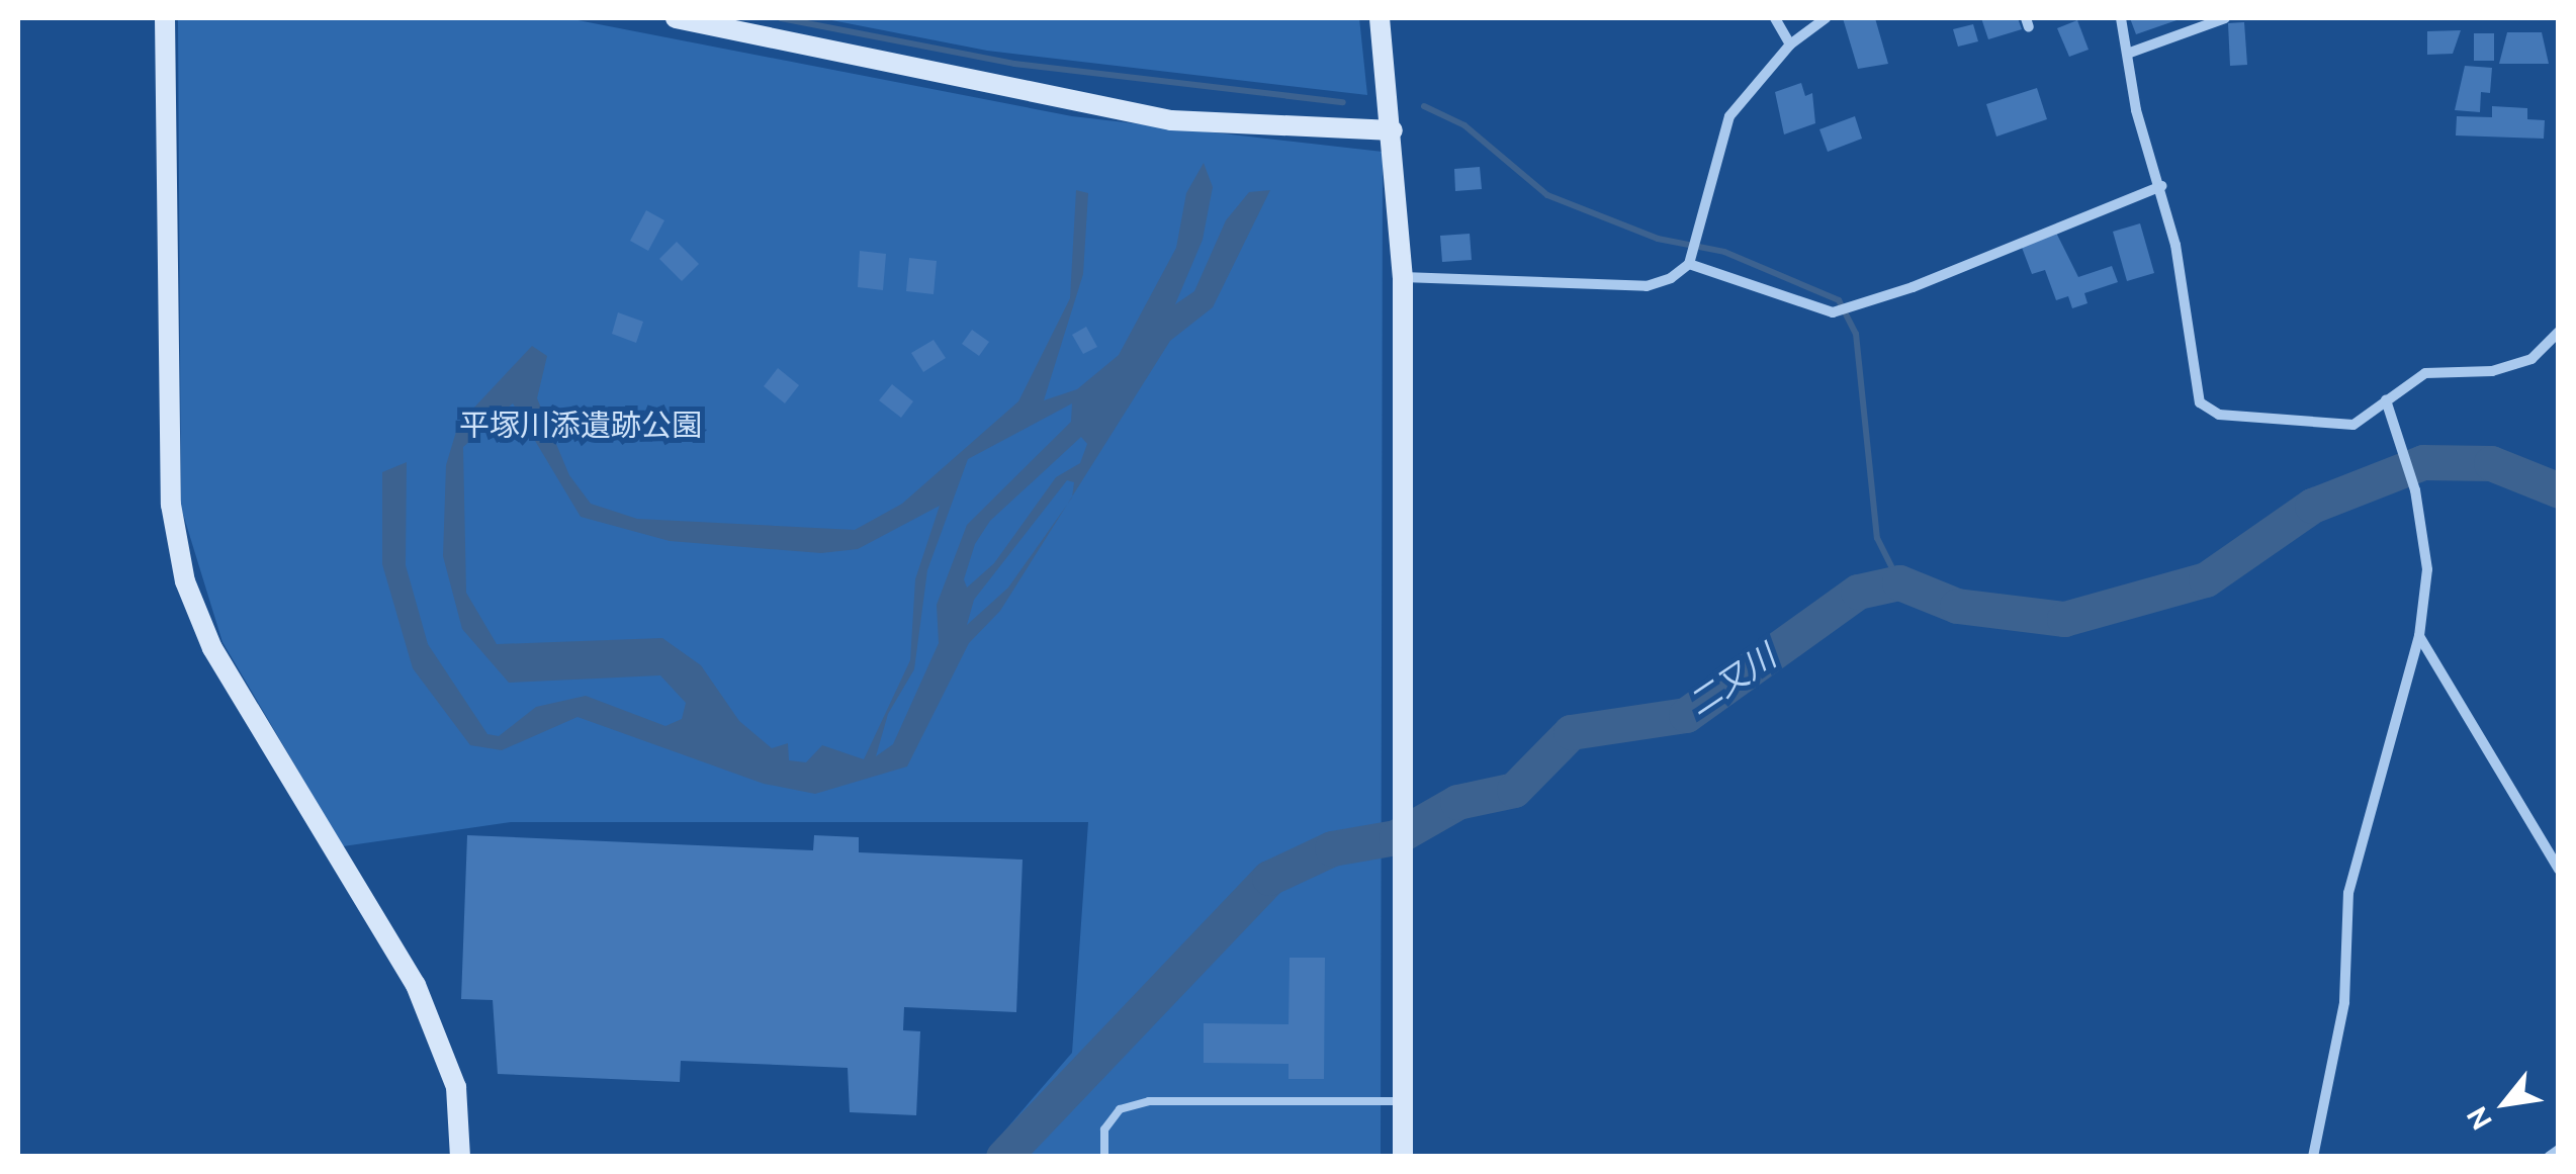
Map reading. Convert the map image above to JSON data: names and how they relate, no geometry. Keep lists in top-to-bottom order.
{
  "water": ["二又川"],
  "parks": ["平塚川添遺跡公園"],
  "north": "bottom left"
}
